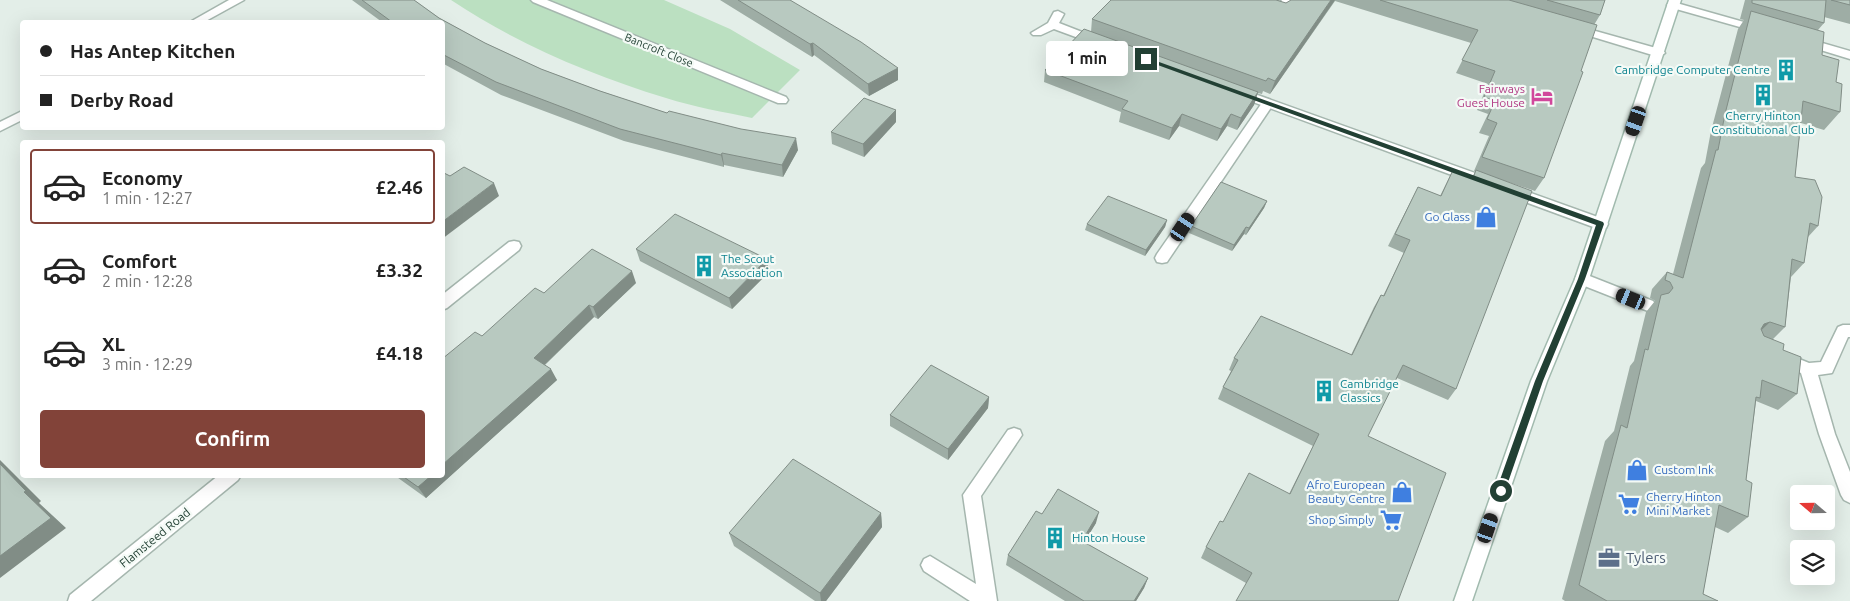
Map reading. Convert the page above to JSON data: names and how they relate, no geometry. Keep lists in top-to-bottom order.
{
  "streets": {
    "street": ["Bancroft Close", "Flamsteed Road"]
  },
  "places": {
    "building": [
      "Cambridge Computer Centre",
      "Cherry Hinton Constitutional Club",
      "The Scout Association",
      "Cambridge Classics",
      "Hinton House"
    ],
    "hotel": ["Fairways Guest House"],
    "shop": ["Go Glass", "Custom Ink", "Afro European Beauty Centre"],
    "supermarket": ["Cherry Hinton Mini Market", "Shop Simply"],
    "office": ["Tylers"]
  },
  "north": "left",
  "page": {
    "banner": ["Has Antep Kitchen", "Derby Road"],
    "bubble": "1 min",
    "list": [
      {
        "name": "Economy",
        "note": "1 min · 12:27",
        "value": "£2.46"
      },
      {
        "name": "Comfort",
        "note": "2 min · 12:28",
        "value": "£3.32"
      },
      {
        "name": "XL",
        "note": "3 min · 12:29",
        "value": "£4.18"
      }
    ],
    "buttons": "Confirm"
  }
}
